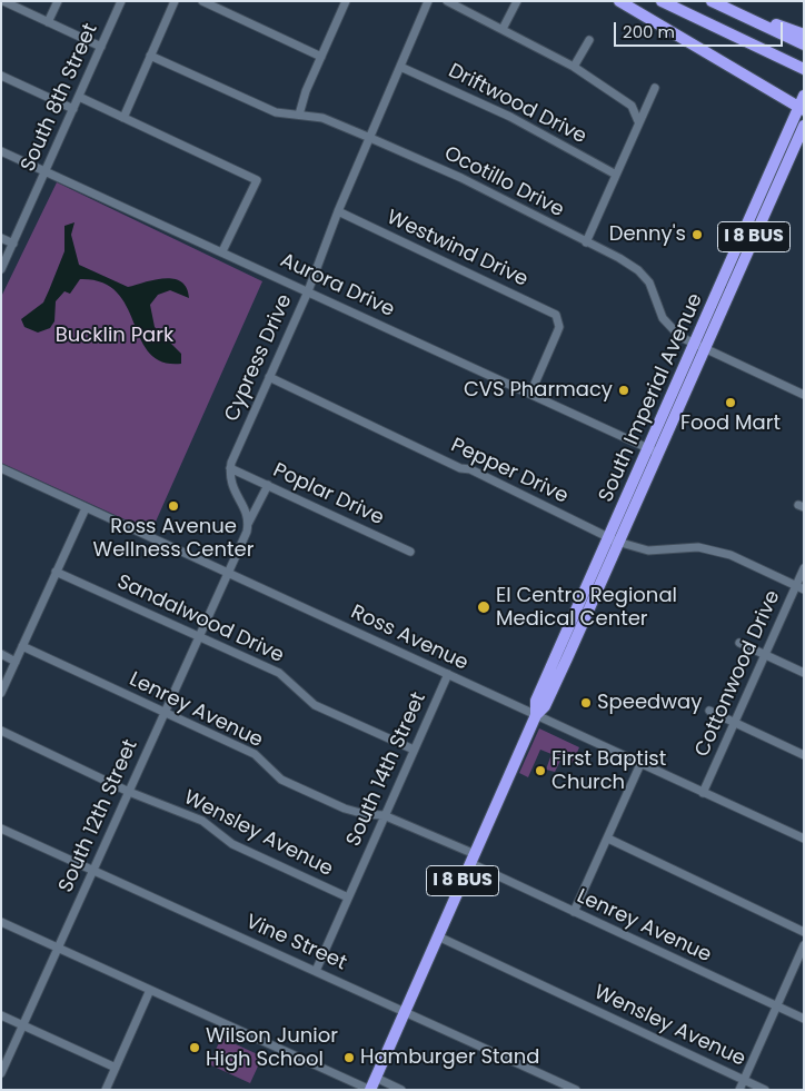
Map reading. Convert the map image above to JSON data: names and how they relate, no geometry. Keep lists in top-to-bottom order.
{
  "streets": {
    "highway": ["I 8 BUS", "South Imperial Avenue"],
    "street": [
      "South 8th Street",
      "Driftwood Drive",
      "Ocotillo Drive",
      "Westwind Drive",
      "Aurora Drive",
      "Cypress Drive",
      "Pepper Drive",
      "Poplar Drive",
      "Sandalwood Drive",
      "Ross Avenue",
      "Cottonwood Drive",
      "Lenrey Avenue",
      "South 14th Street",
      "South 12th Street",
      "Wensley Avenue",
      "Vine Street"
    ]
  },
  "crossings": [
    ["South 8th Street", "Aurora Drive"],
    ["Driftwood Drive", "Cypress Drive"],
    ["Ocotillo Drive", "Cypress Drive"],
    ["Ocotillo Drive", "South Imperial Avenue"],
    ["Westwind Drive", "Aurora Drive"],
    ["Westwind Drive", "Cypress Drive"],
    ["Aurora Drive", "Cypress Drive"],
    ["Aurora Drive", "South Imperial Avenue"],
    ["Cypress Drive", "Pepper Drive"],
    ["Cypress Drive", "Poplar Drive"],
    ["South Imperial Avenue", "Pepper Drive"],
    ["South Imperial Avenue", "Ross Avenue"],
    ["South Imperial Avenue", "Lenrey Avenue"],
    ["South Imperial Avenue", "Wensley Avenue"],
    ["South Imperial Avenue", "Vine Street"],
    ["Pepper Drive", "Cottonwood Drive"],
    ["Sandalwood Drive", "South 14th Street"],
    ["Sandalwood Drive", "South 12th Street"],
    ["Ross Avenue", "Cottonwood Drive"],
    ["Ross Avenue", "South 14th Street"],
    ["Ross Avenue", "South 12th Street"],
    ["Lenrey Avenue", "South 14th Street"],
    ["Lenrey Avenue", "South 12th Street"],
    ["South 14th Street", "Wensley Avenue"],
    ["South 14th Street", "Vine Street"],
    ["South 12th Street", "Wensley Avenue"],
    ["South 12th Street", "Vine Street"]
  ],
  "parks": ["Bucklin Park"],
  "places": [
    "Denny's",
    "CVS Pharmacy",
    "Food Mart",
    "Ross Avenue Wellness Center",
    "El Centro Regional Medical Center",
    "Speedway",
    "First Baptist Church",
    "Wilson Junior High School",
    "Hamburger Stand"
  ],
  "scale_bar": "200 m"
}
